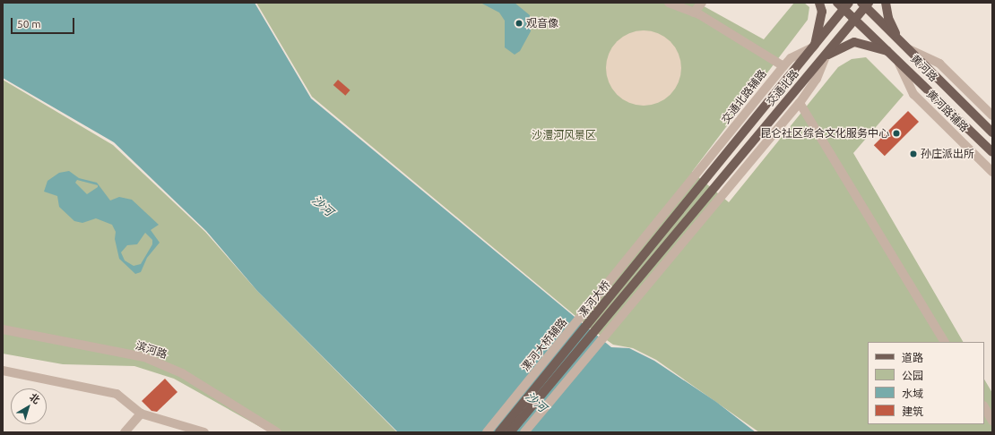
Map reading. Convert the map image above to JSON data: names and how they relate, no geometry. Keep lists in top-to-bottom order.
{
  "streets": {
    "main road": ["黄河路", "交通北路", "漯河大桥"],
    "street": [
      "交通北路辅路",
      "黄河路辅路",
      "漯河大桥辅路",
      "滨河路"
    ]
  },
  "crossings": [
    ["黄河路", "交通北路"],
    ["黄河路", "黄河路辅路"],
    ["交通北路", "交通北路辅路"],
    ["交通北路", "漯河大桥"],
    ["交通北路辅路", "漯河大桥辅路"]
  ],
  "water": ["沙河"],
  "parks": ["沙澧河风景区"],
  "places": ["观音像", "昆仑社区综合文化服务中心", "孙庄派出所"],
  "legend": [
    "道路",
    "公园",
    "水域",
    "建筑"
  ],
  "scale_bar": "50 m",
  "north": "top right"
}
